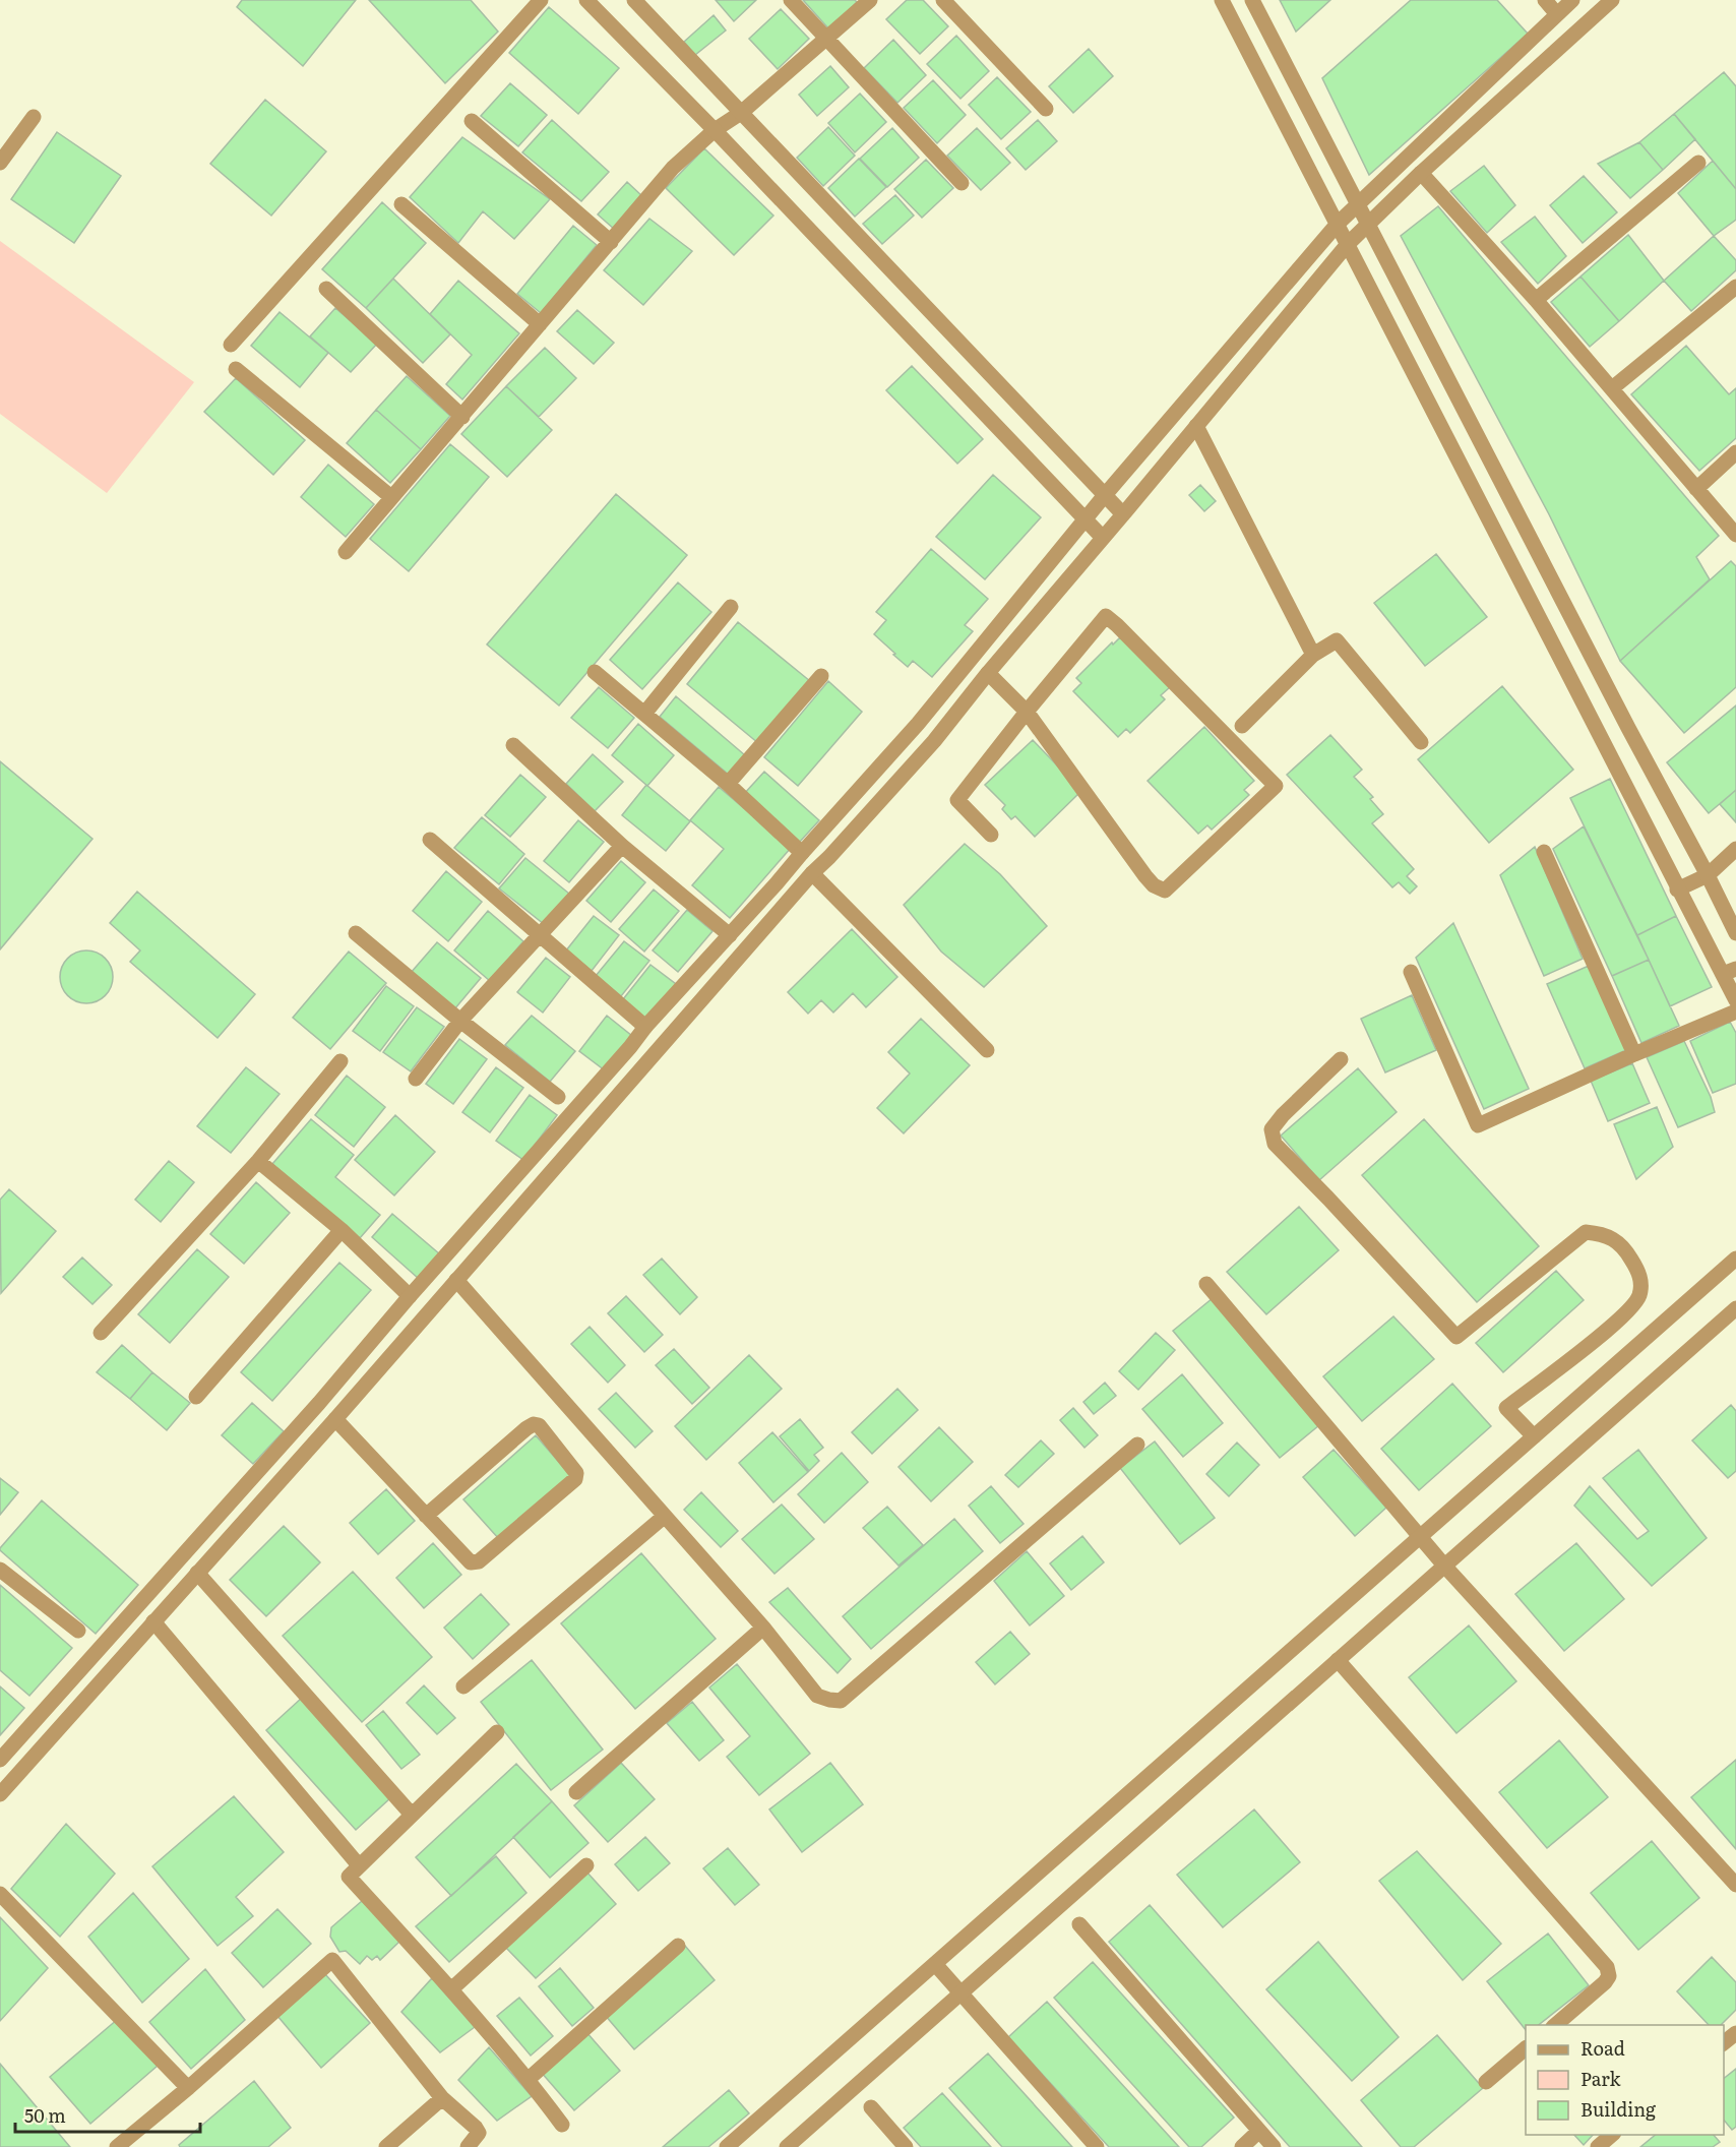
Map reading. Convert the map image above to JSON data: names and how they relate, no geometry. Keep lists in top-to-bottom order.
{
  "legend": ["Road", "Park", "Building"],
  "scale_bar": "50 m"
}
